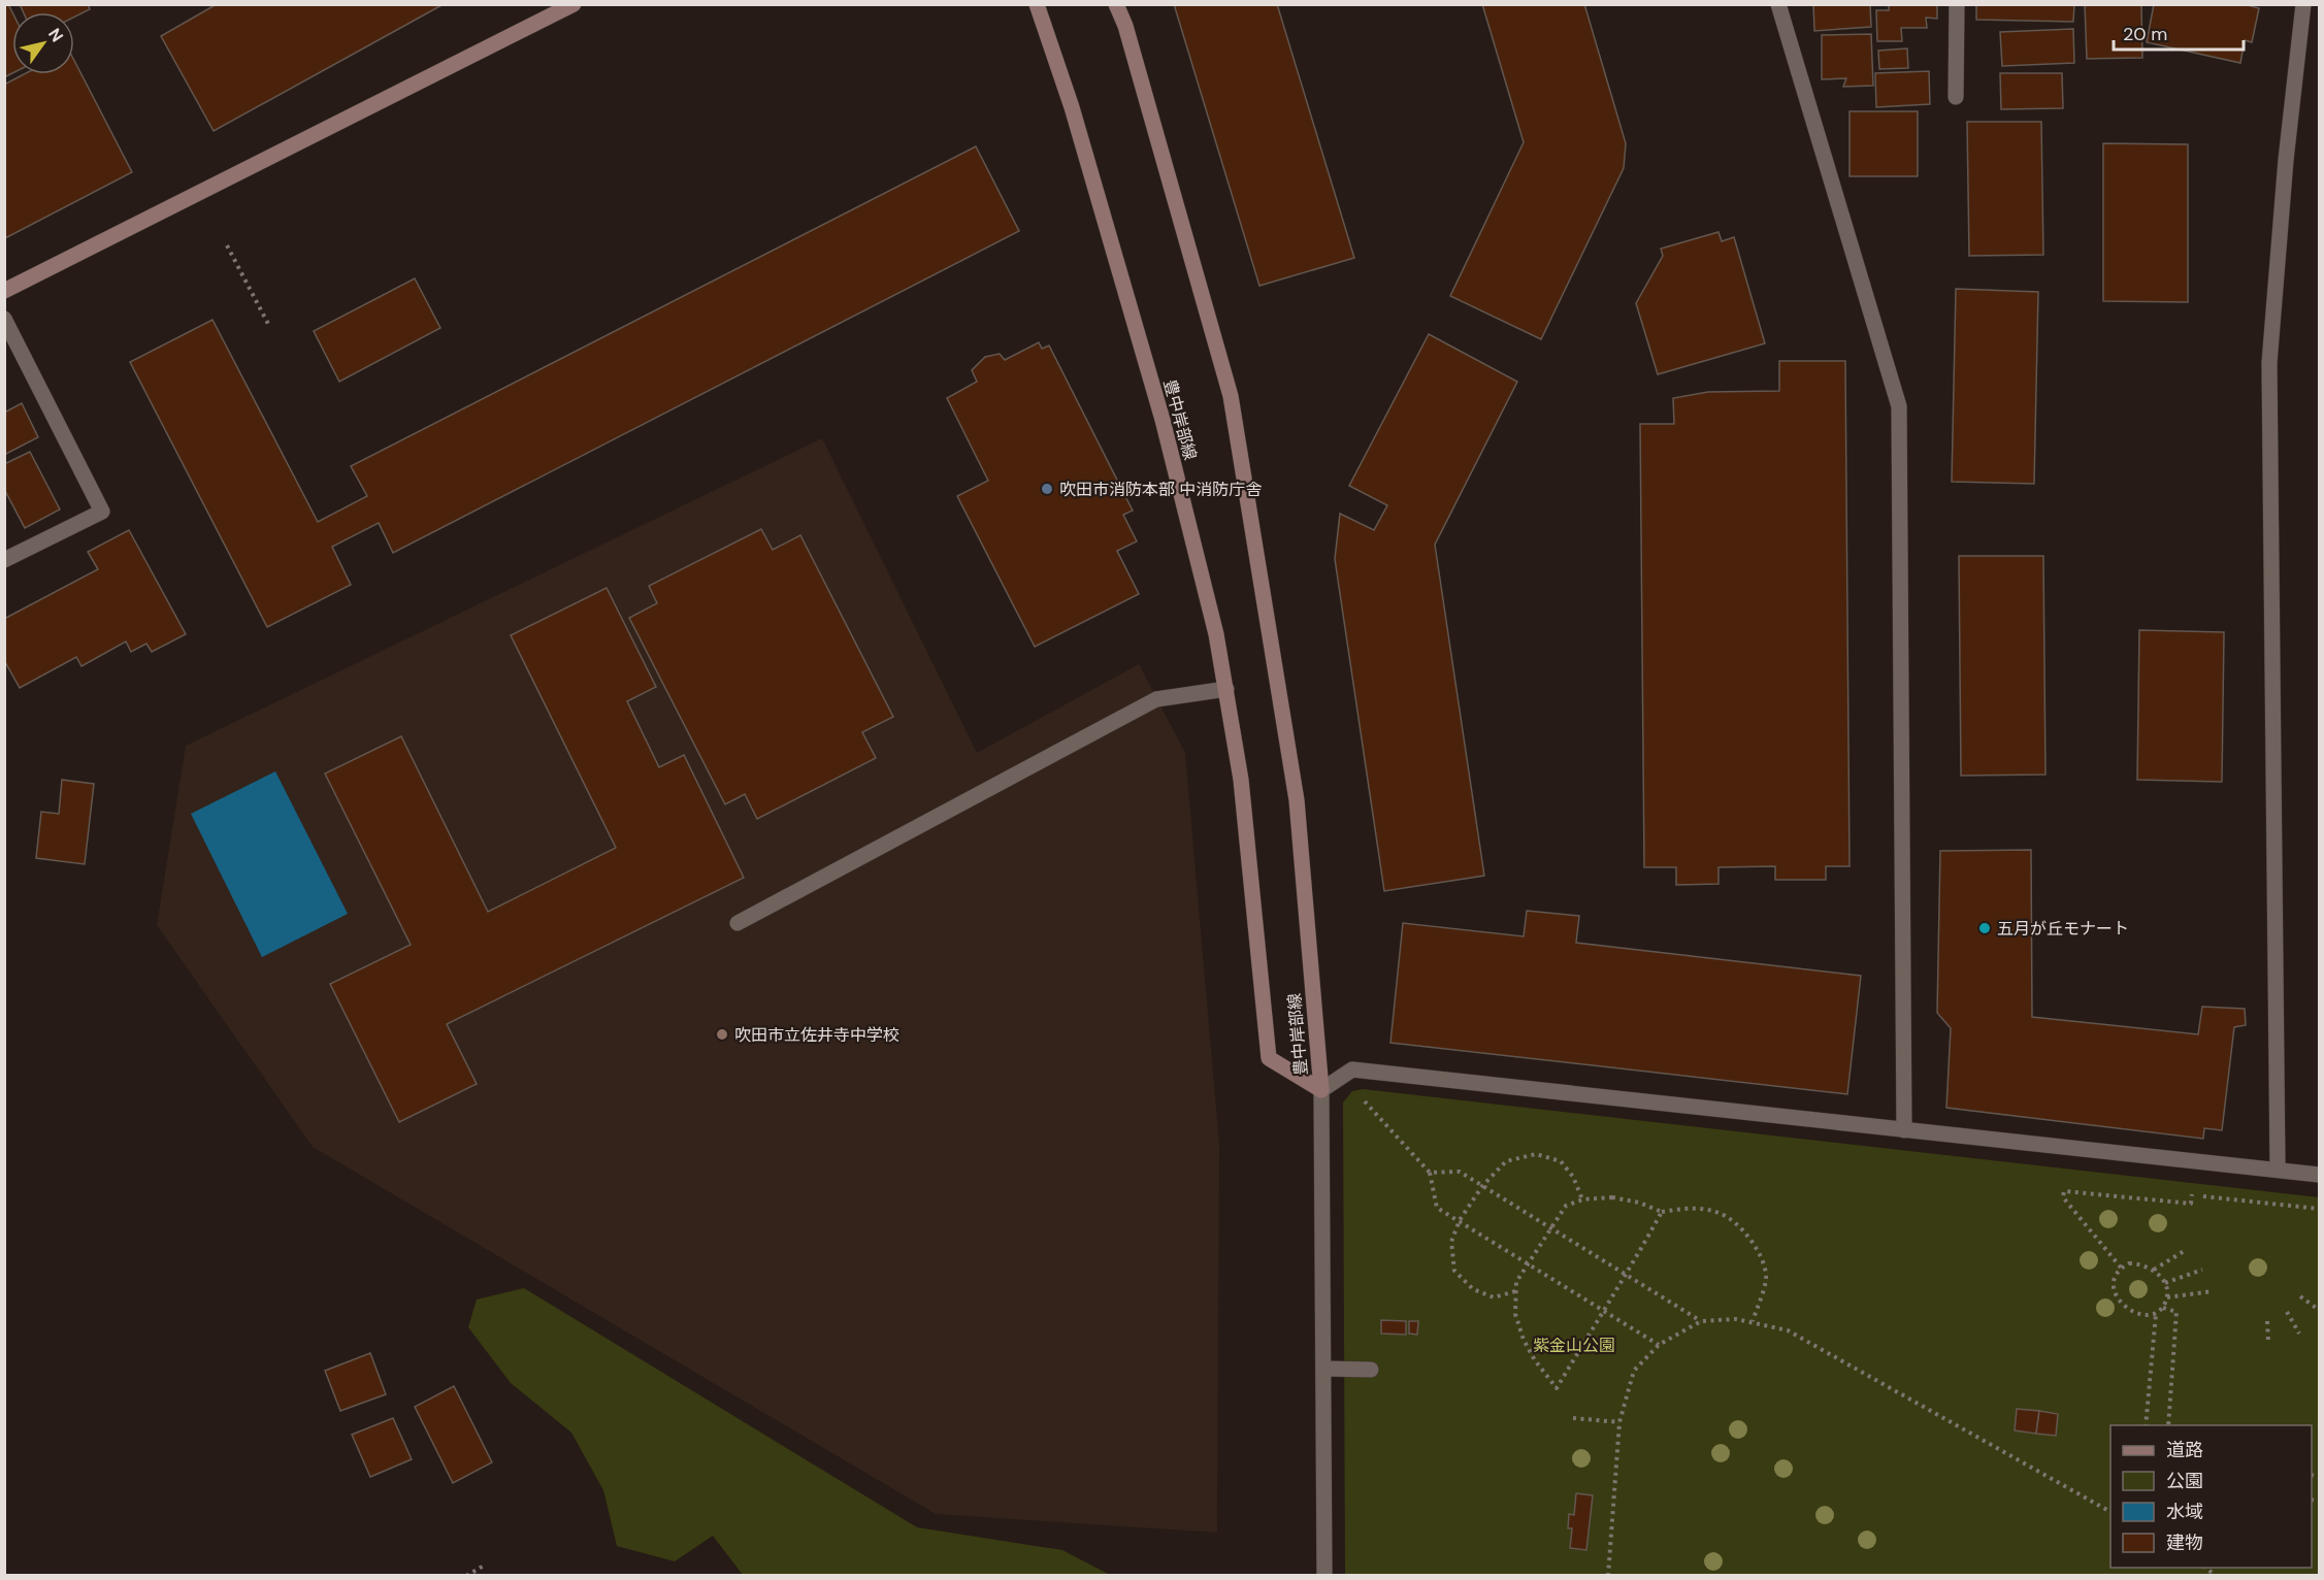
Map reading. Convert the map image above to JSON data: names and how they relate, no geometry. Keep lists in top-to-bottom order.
{
  "streets": {
    "street": ["豊中岸部線"]
  },
  "parks": ["紫金山公園"],
  "places": ["吹田市消防本部 中消防庁舎", "五月が丘モナート", "吹田市立佐井寺中学校"],
  "legend": [
    "道路",
    "公園",
    "水域",
    "建物"
  ],
  "scale_bar": "20 m",
  "north": "top right"
}
